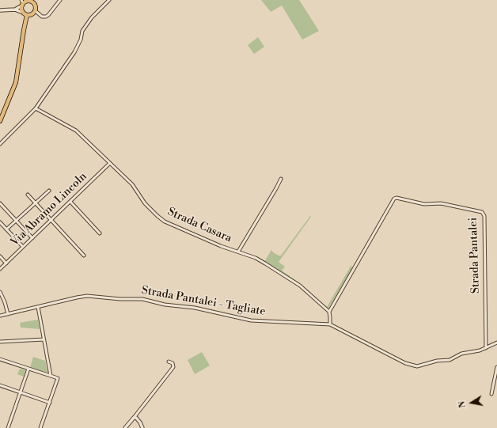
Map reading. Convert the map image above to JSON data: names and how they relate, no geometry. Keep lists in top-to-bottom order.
{
  "streets": {
    "street": [
      "Via Abramo Lincoln",
      "Strada Casara",
      "Strada Pantalei",
      "Strada Pantalei - Tagliate"
    ]
  },
  "crossings": [
    ["Via Abramo Lincoln", "Strada Casara"],
    ["Strada Casara", "Strada Pantalei"]
  ],
  "north": "left"
}
